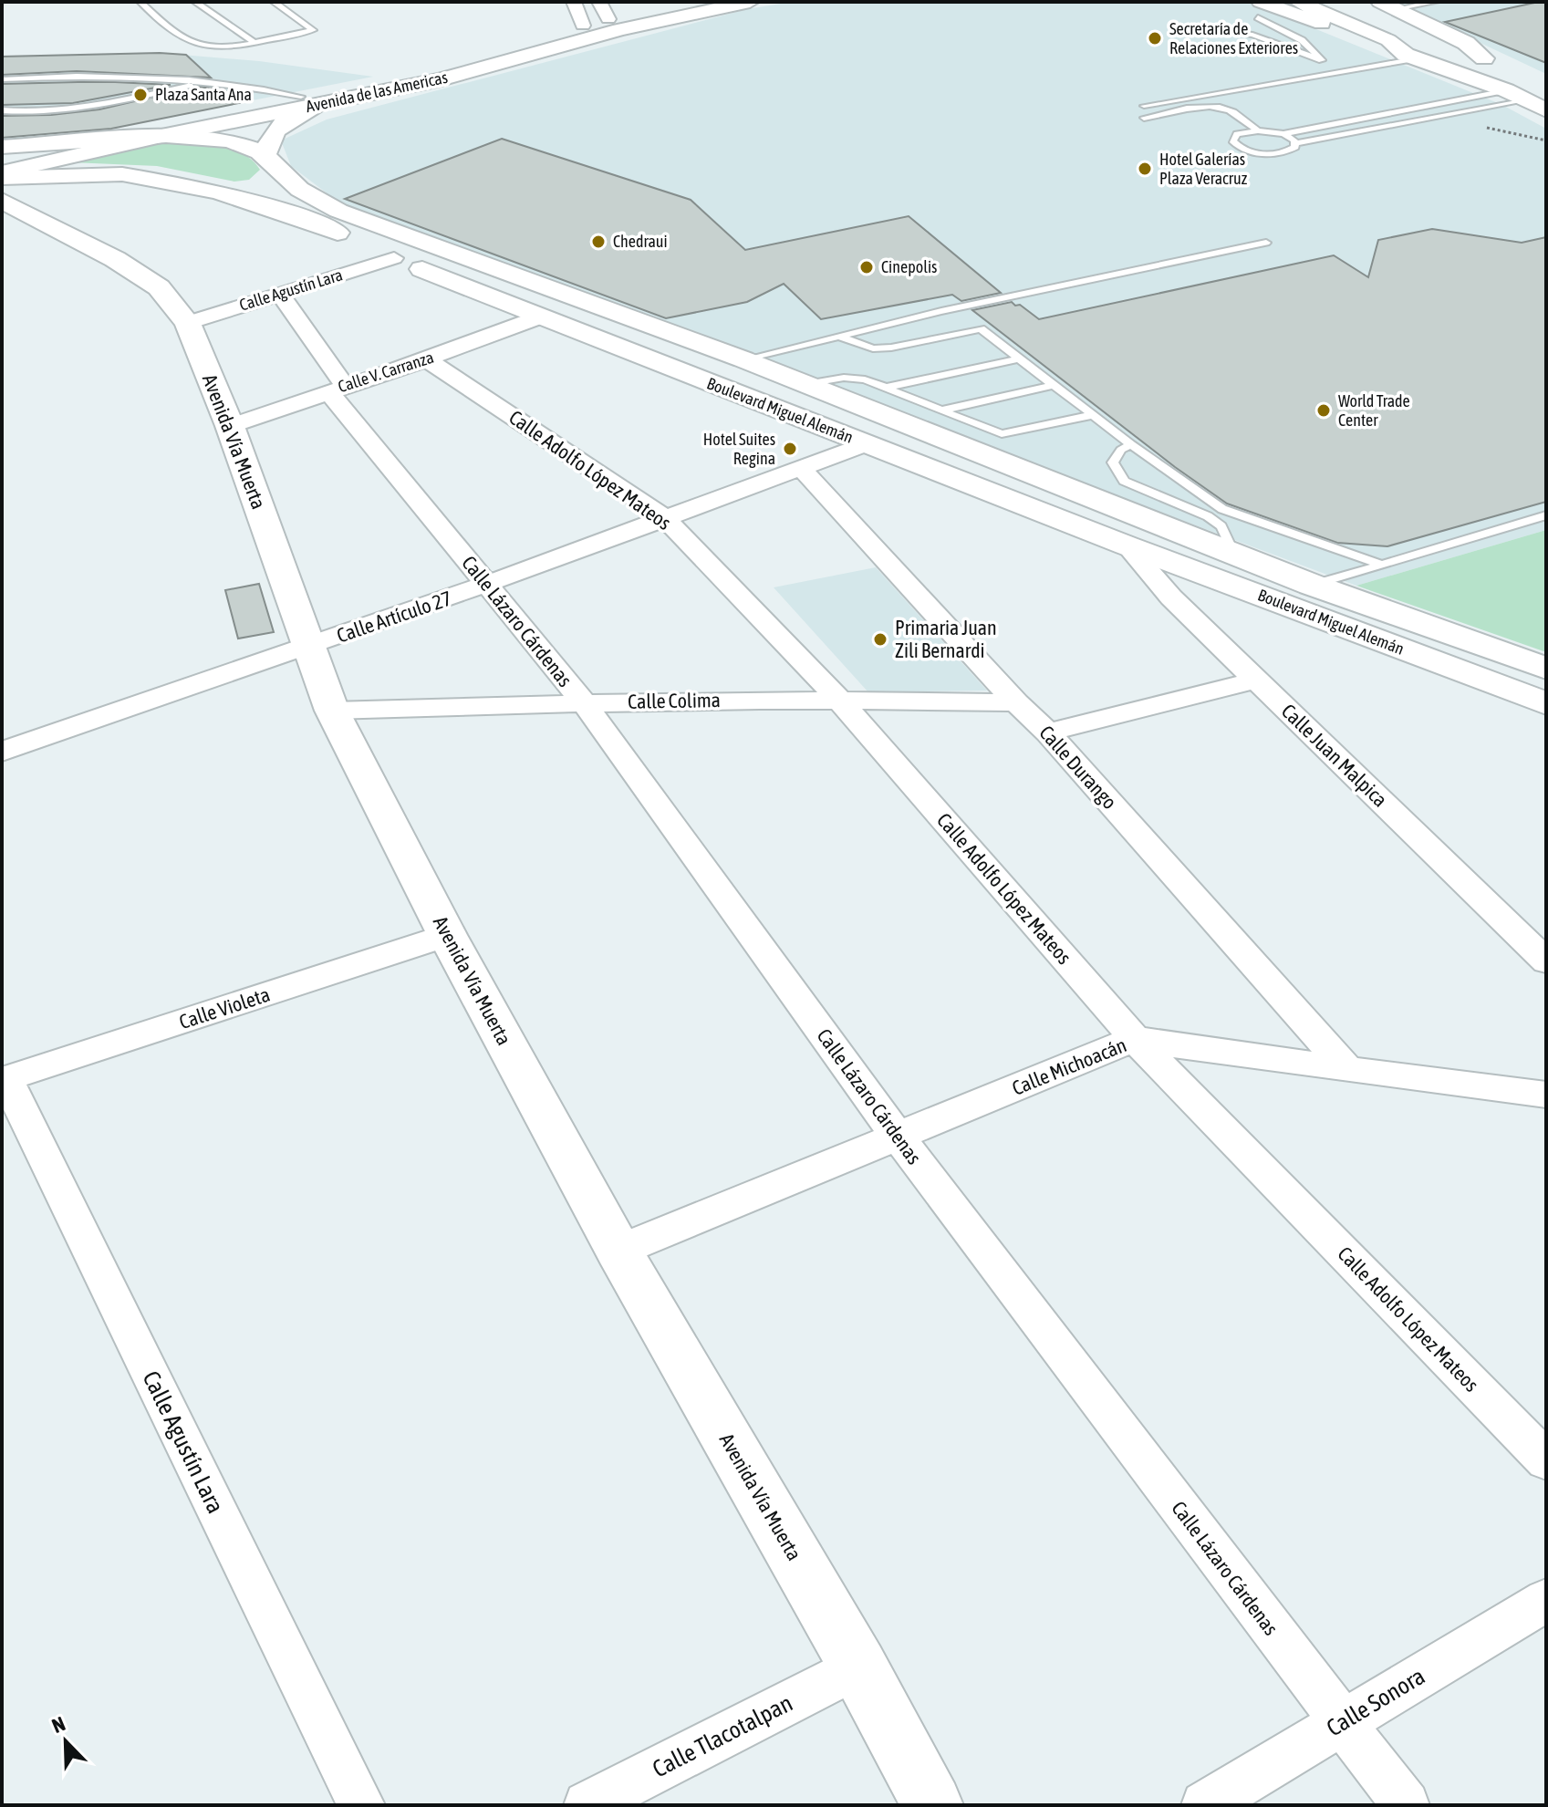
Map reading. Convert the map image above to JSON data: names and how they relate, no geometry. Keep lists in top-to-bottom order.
{
  "streets": {
    "main road": ["Avenida de las Americas", "Boulevard Miguel Alemán", "Avenida Vía Muerta"],
    "street": [
      "Calle Agustín Lara",
      "Calle V. Carranza",
      "Calle Adolfo López Mateos",
      "Calle Artículo 27",
      "Calle Lázaro Cárdenas",
      "Calle Colima",
      "Calle Juan Malpica",
      "Calle Durango",
      "Calle Violeta",
      "Calle Michoacán",
      "Calle Sonora",
      "Calle Tlacotalpan"
    ]
  },
  "crossings": [
    ["Avenida de las Americas", "Boulevard Miguel Alemán"],
    ["Calle Agustín Lara", "Boulevard Miguel Alemán"],
    ["Calle Agustín Lara", "Avenida Vía Muerta"],
    ["Calle Agustín Lara", "Calle Lázaro Cárdenas"],
    ["Calle Agustín Lara", "Calle Violeta"],
    ["Calle V. Carranza", "Boulevard Miguel Alemán"],
    ["Calle V. Carranza", "Avenida Vía Muerta"],
    ["Calle V. Carranza", "Calle Adolfo López Mateos"],
    ["Calle V. Carranza", "Calle Lázaro Cárdenas"],
    ["Boulevard Miguel Alemán", "Calle Artículo 27"],
    ["Boulevard Miguel Alemán", "Calle Juan Malpica"],
    ["Avenida Vía Muerta", "Calle Artículo 27"],
    ["Avenida Vía Muerta", "Calle Colima"],
    ["Avenida Vía Muerta", "Calle Violeta"],
    ["Avenida Vía Muerta", "Calle Michoacán"],
    ["Avenida Vía Muerta", "Calle Tlacotalpan"],
    ["Calle Adolfo López Mateos", "Calle Artículo 27"],
    ["Calle Adolfo López Mateos", "Calle Colima"],
    ["Calle Adolfo López Mateos", "Calle Michoacán"],
    ["Calle Artículo 27", "Calle Lázaro Cárdenas"],
    ["Calle Artículo 27", "Calle Durango"],
    ["Calle Lázaro Cárdenas", "Calle Colima"],
    ["Calle Lázaro Cárdenas", "Calle Michoacán"],
    ["Calle Lázaro Cárdenas", "Calle Sonora"],
    ["Calle Colima", "Calle Durango"],
    ["Calle Durango", "Calle Michoacán"]
  ],
  "places": [
    "Secretaría de Relaciones Exteriores",
    "Plaza Santa Ana",
    "Hotel Galerías Plaza Veracruz",
    "Chedraui",
    "Cinepolis",
    "World Trade Center",
    "Hotel Suites Regina",
    "Primaria Juan Zili Bernardi"
  ],
  "north": "top left"
}
